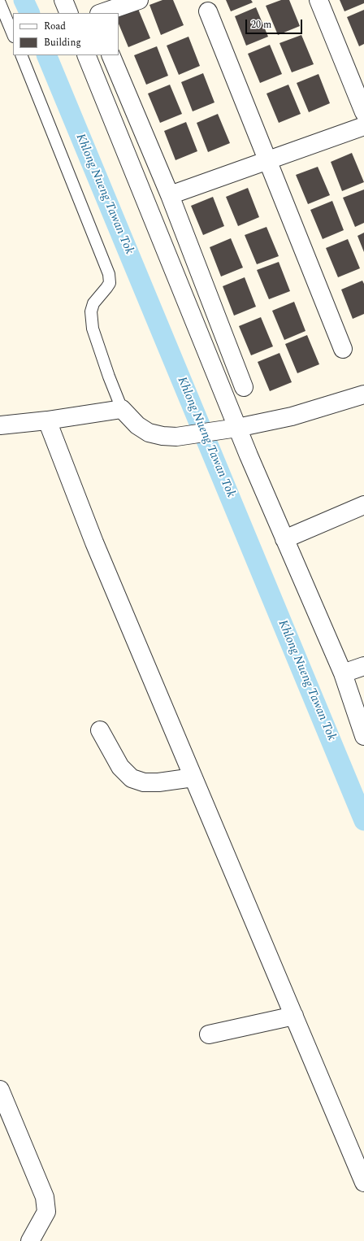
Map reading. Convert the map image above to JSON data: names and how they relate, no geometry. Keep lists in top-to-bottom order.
{
  "water": ["Khlong Nueng Tawan Tok"],
  "legend": ["Road", "Building"],
  "scale_bar": "20 m"
}
